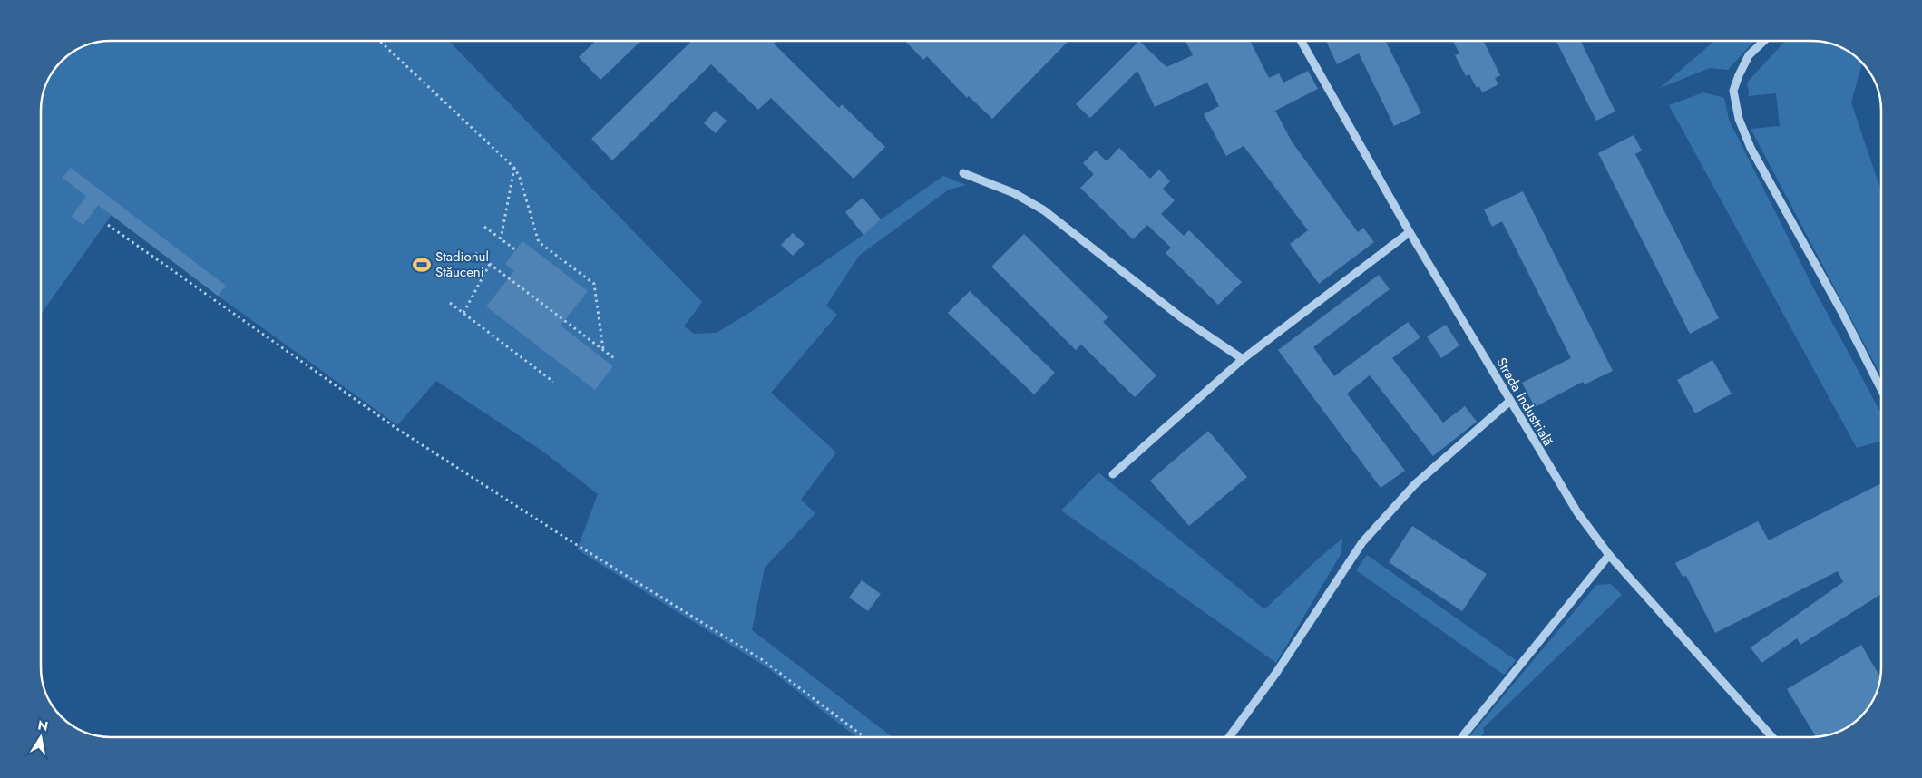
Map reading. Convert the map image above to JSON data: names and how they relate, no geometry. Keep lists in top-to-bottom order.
{
  "streets": {
    "street": ["Strada Industrială"]
  },
  "places": {
    "sports": ["Stadionul Stăuceni"]
  },
  "north": "top"
}
